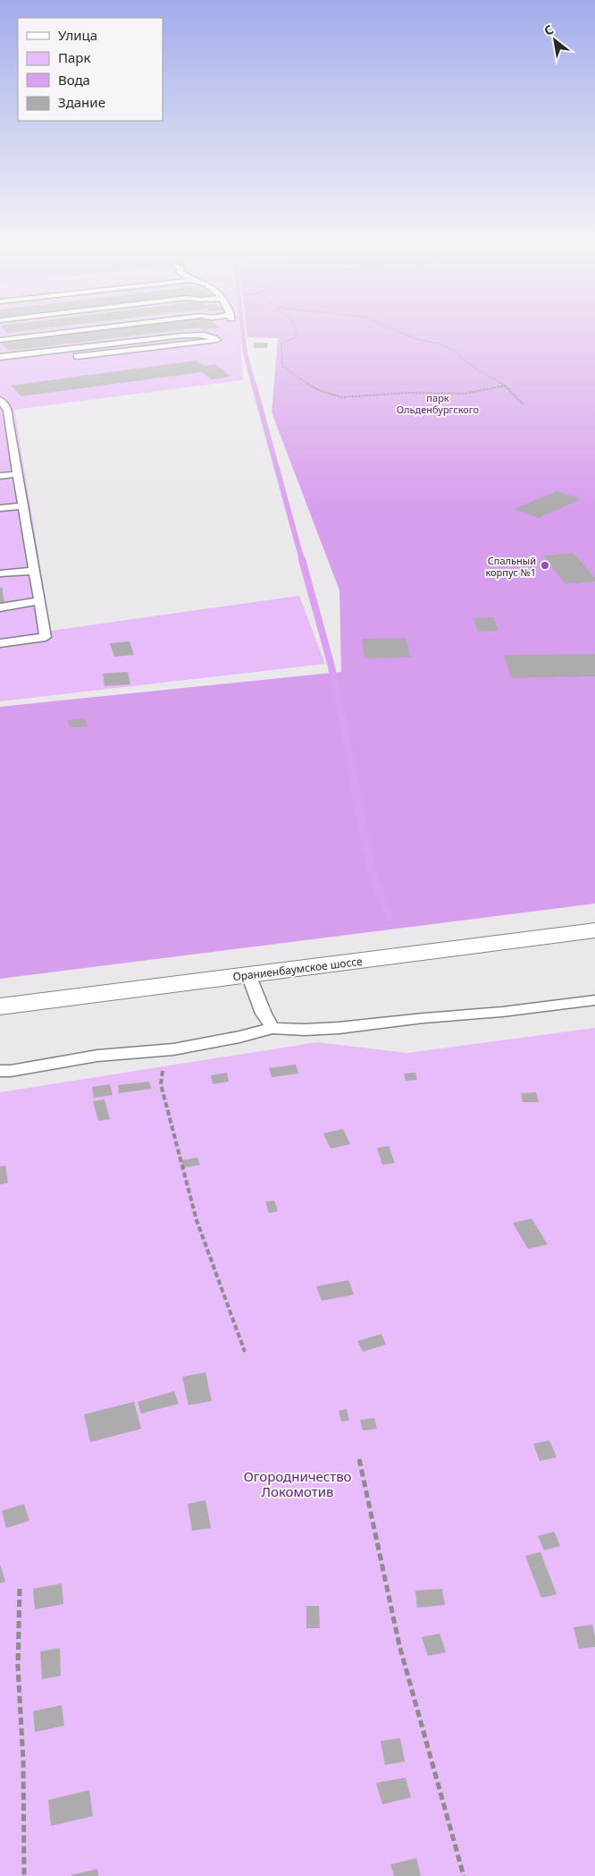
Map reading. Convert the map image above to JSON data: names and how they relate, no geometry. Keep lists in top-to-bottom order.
{
  "streets": {
    "main road": ["Ораниенбаумское шоссе"]
  },
  "parks": ["парк Ольденбургского", "Огородничество Локомотив"],
  "places": ["Спальный корпус №1"],
  "legend": [
    "Улица",
    "Парк",
    "Вода",
    "Здание"
  ],
  "north": "top left"
}
